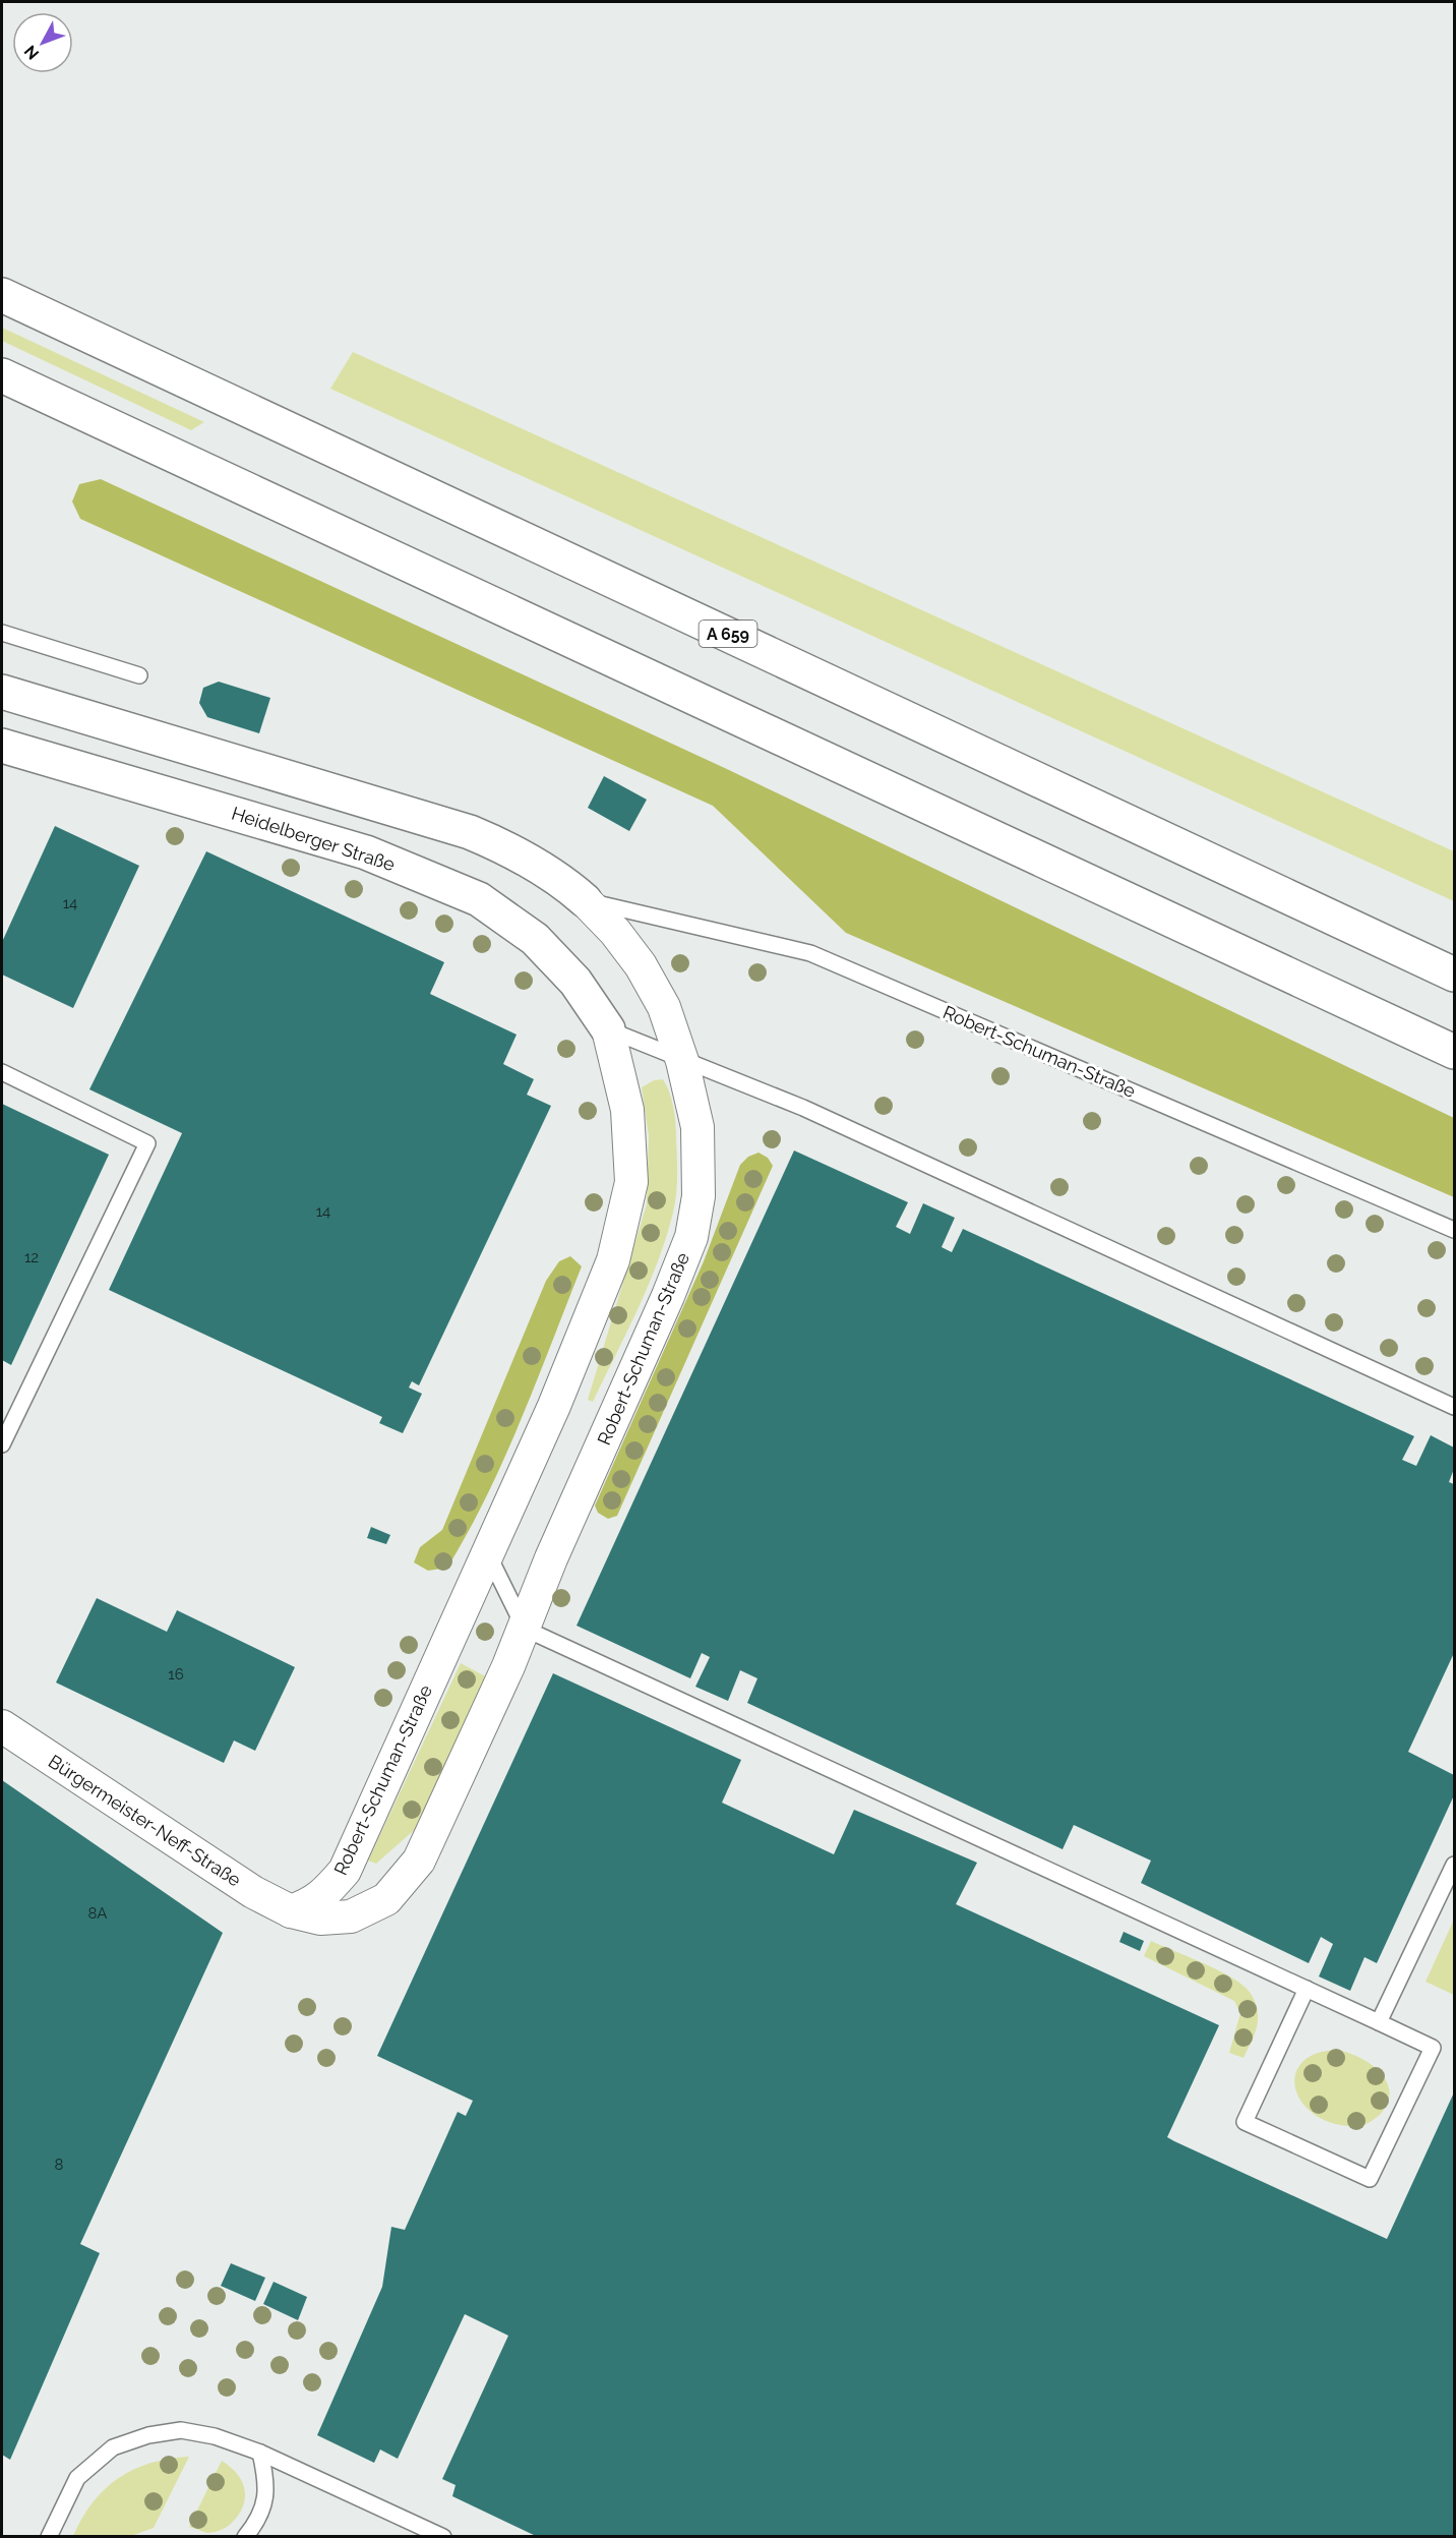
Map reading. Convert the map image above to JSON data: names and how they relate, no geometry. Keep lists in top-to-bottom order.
{
  "streets": {
    "main road": ["A 659", "Heidelberger Straße"],
    "street": ["Robert-Schuman-Straße", "Bürgermeister-Neff-Straße"]
  },
  "crossings": [
    ["Heidelberger Straße", "Robert-Schuman-Straße"],
    ["Robert-Schuman-Straße", "Bürgermeister-Neff-Straße"]
  ],
  "house_numbers": [
    "14",
    "14",
    "12",
    "16",
    "8A",
    "8"
  ],
  "north": "bottom left"
}
